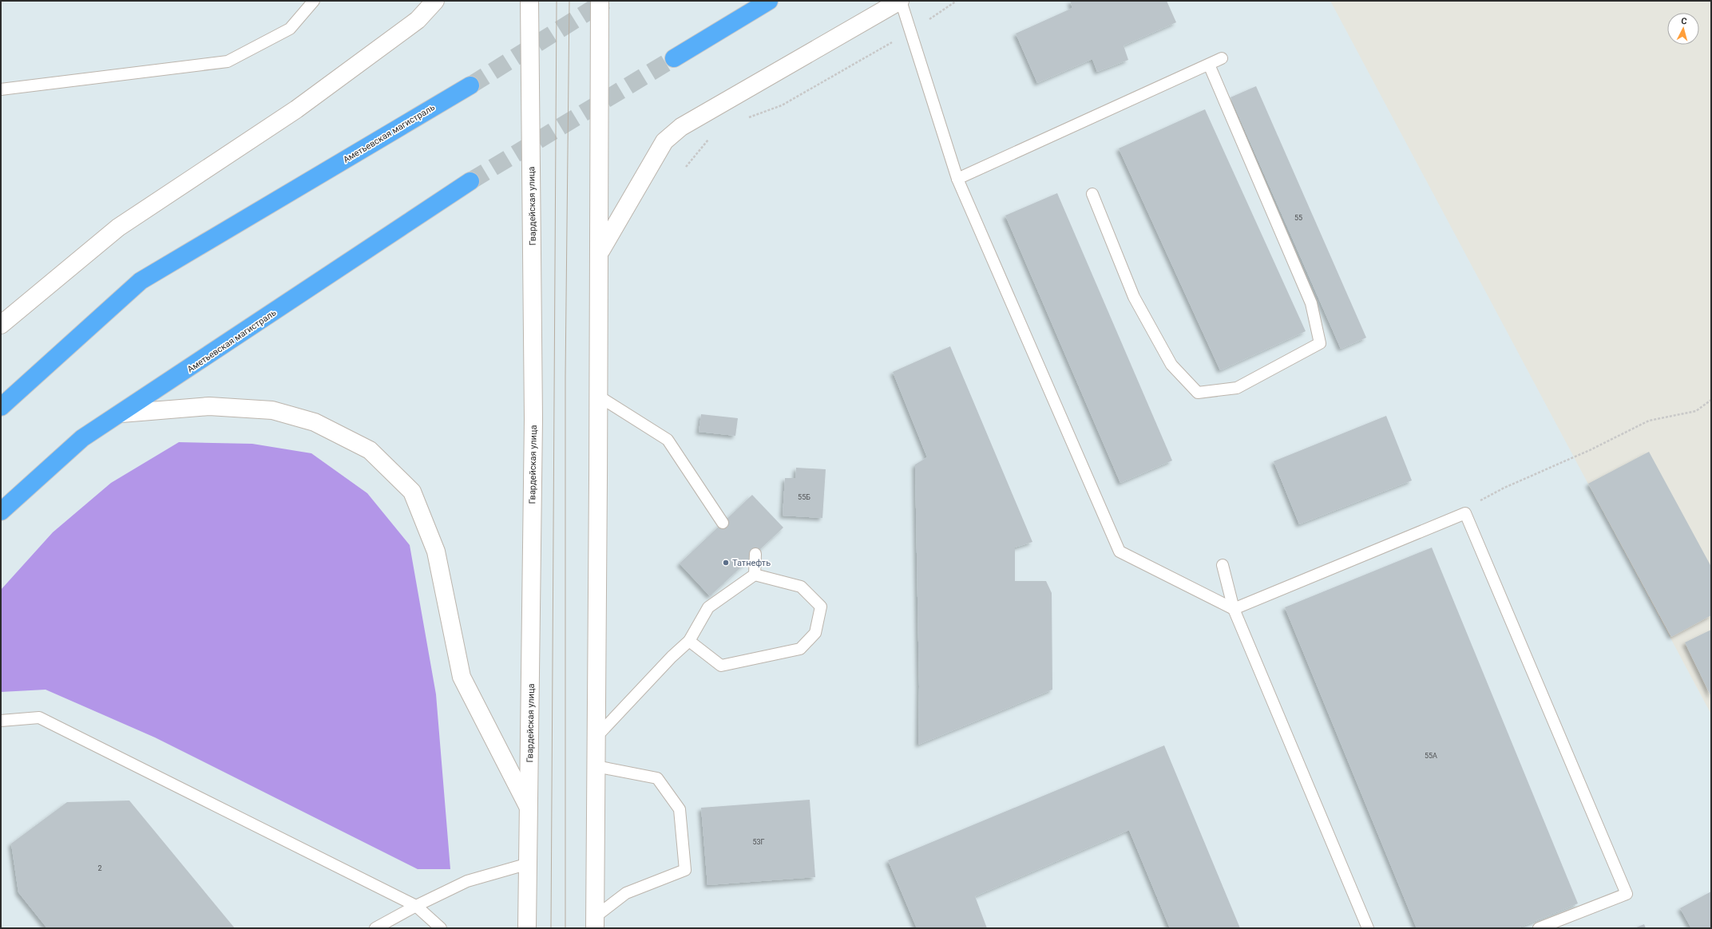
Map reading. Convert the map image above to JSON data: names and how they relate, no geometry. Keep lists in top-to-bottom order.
{
  "streets": {
    "main road": ["Аметьевская магистраль", "Гвардейская улица"]
  },
  "places": ["Татнефть"],
  "house_numbers": [
    "55",
    "55Б",
    "55А",
    "53Г",
    "2"
  ],
  "north": "top"
}
